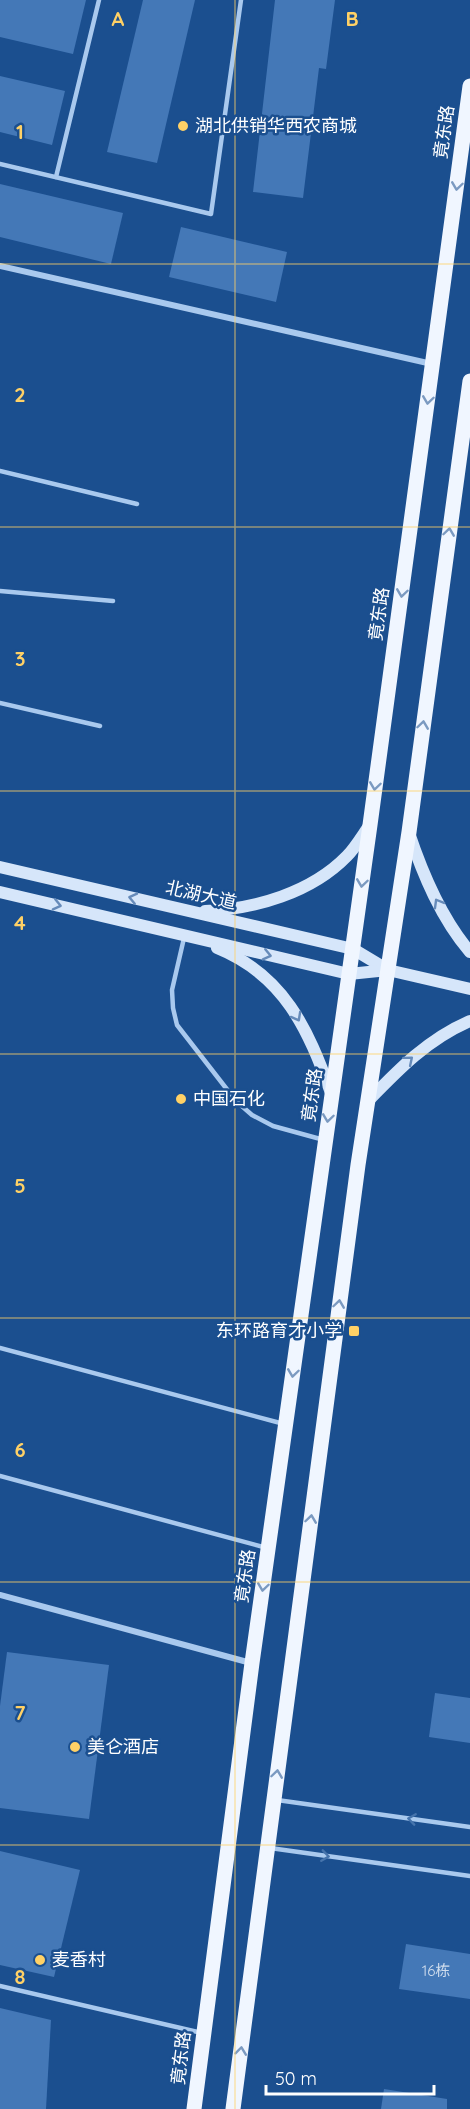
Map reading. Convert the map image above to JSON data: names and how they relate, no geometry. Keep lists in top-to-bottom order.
{
  "streets": {
    "main road": ["竟东路", "北湖大道"]
  },
  "crossings": [
    ["竟东路", "北湖大道"]
  ],
  "places": {
    "other": [
      "湖北供销华西农商城",
      "中国石化",
      "美仑酒店",
      "麦香村"
    ],
    "transit": ["东环路育才小学"]
  },
  "house_numbers": ["16栋"],
  "scale_bar": "50 m",
  "grid": {
    "columns": ["A", "B"],
    "rows": [
      "1",
      "2",
      "3",
      "4",
      "5",
      "6",
      "7",
      "8"
    ]
  }
}
